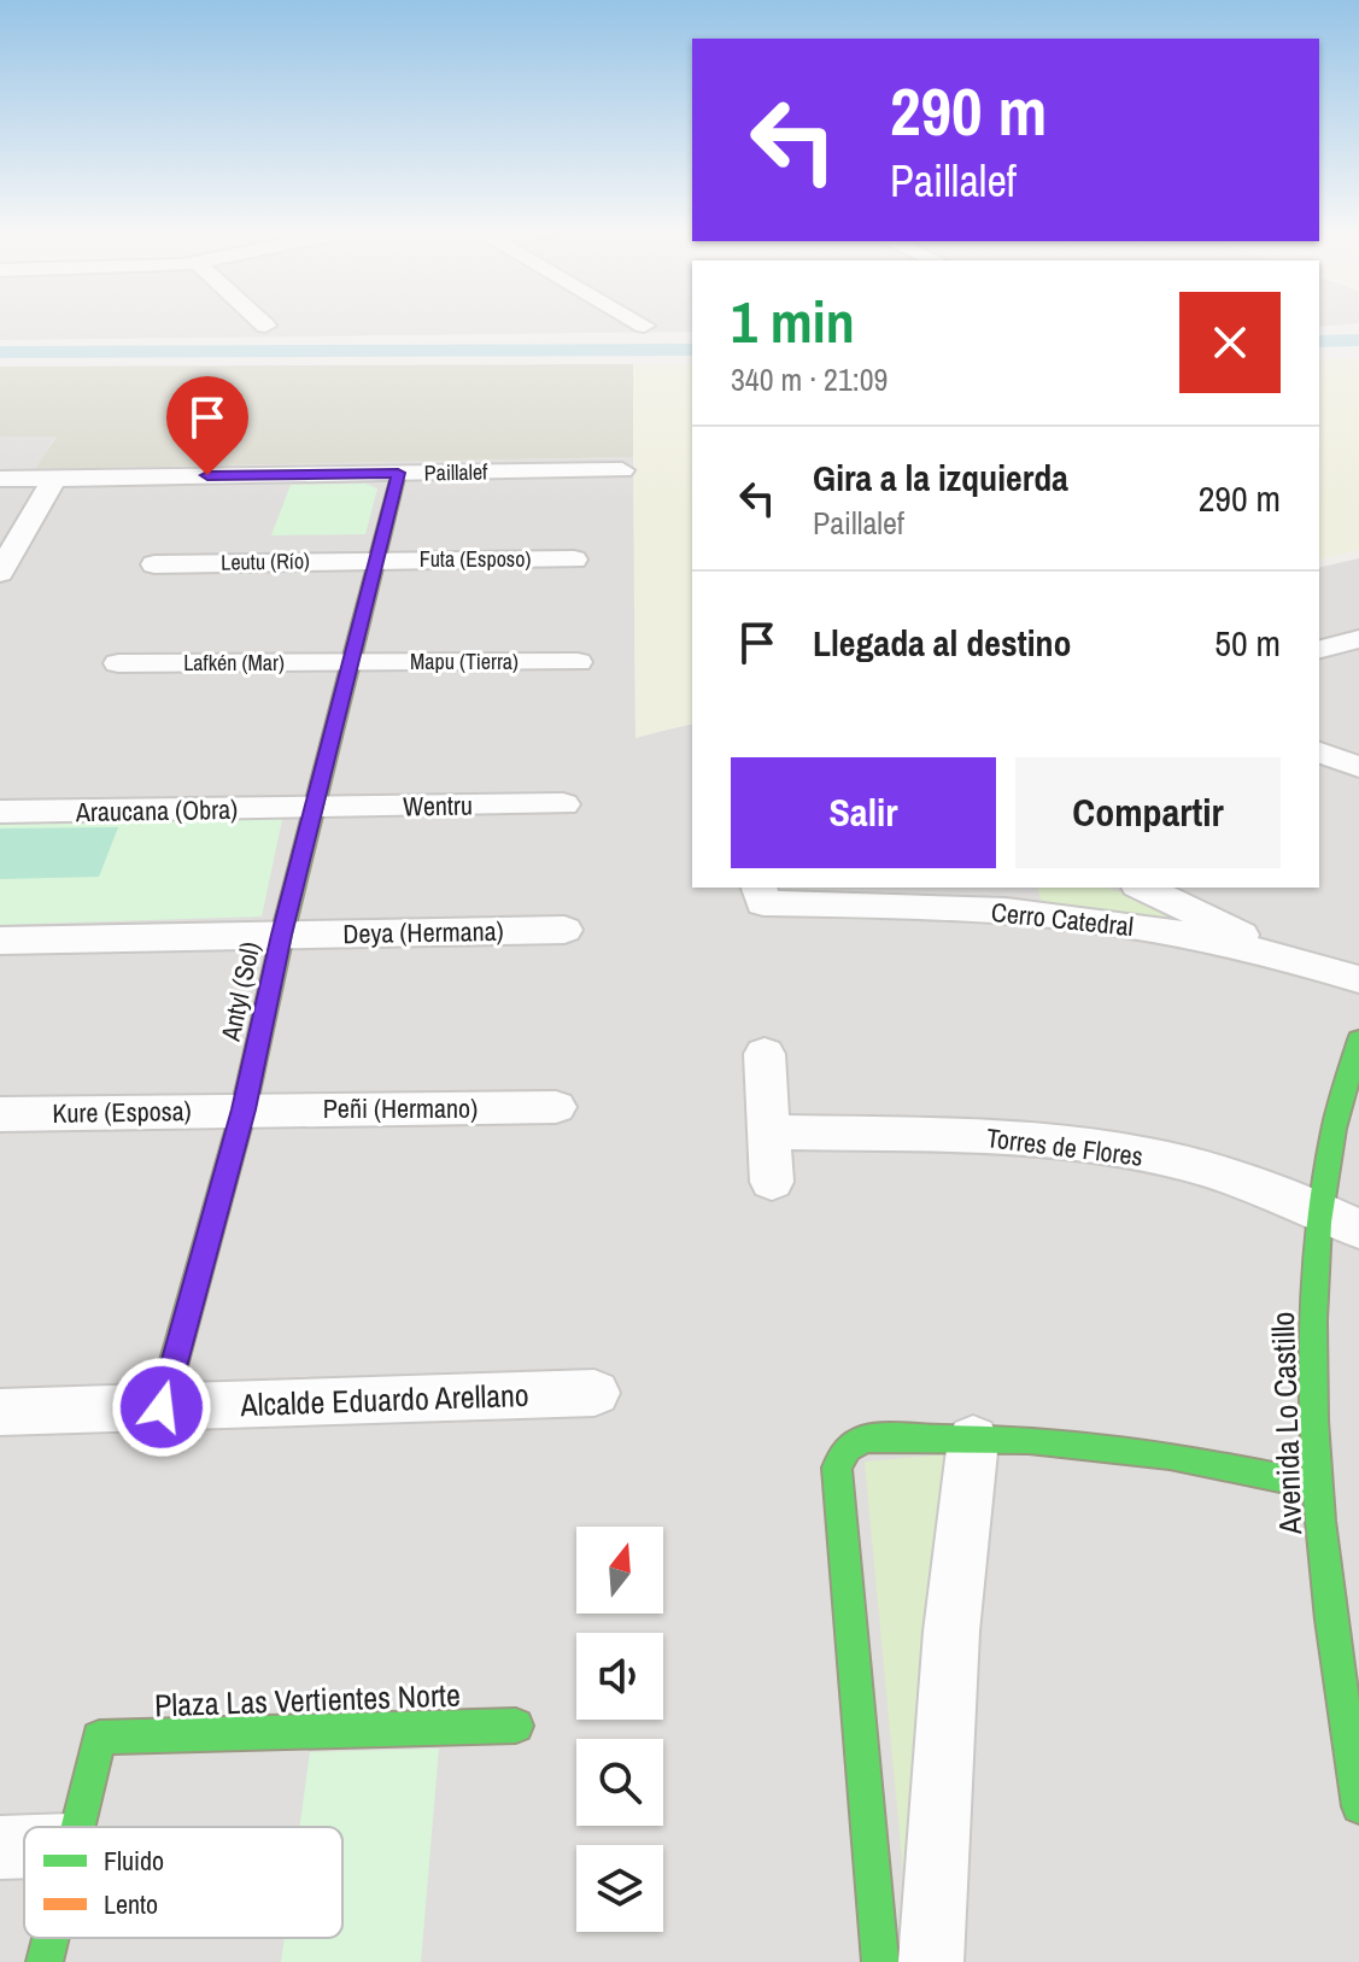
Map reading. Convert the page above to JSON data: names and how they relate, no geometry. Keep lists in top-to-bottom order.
{
  "streets": {
    "street": [
      "Paillalef",
      "Futa (Esposo)",
      "Leutu (Río)",
      "Mapu (Tierra)",
      "Lafkén (Mar)",
      "Wentru",
      "Araucana (Obra)",
      "Cerro Catedral",
      "Deya (Hermana)",
      "Antyl (Sol)",
      "Peñi (Hermano)",
      "Kure (Esposa)",
      "Torres de Flores",
      "Alcalde Eduardo Arellano",
      "Avenida Lo Castillo",
      "Plaza Las Vertientes Norte"
    ]
  },
  "crossings": [
    ["Paillalef", "Antyl (Sol)"],
    ["Futa (Esposo)", "Leutu (Río)"],
    ["Futa (Esposo)", "Antyl (Sol)"],
    ["Leutu (Río)", "Antyl (Sol)"],
    ["Mapu (Tierra)", "Lafkén (Mar)"],
    ["Mapu (Tierra)", "Antyl (Sol)"],
    ["Lafkén (Mar)", "Antyl (Sol)"],
    ["Wentru", "Araucana (Obra)"],
    ["Wentru", "Antyl (Sol)"],
    ["Araucana (Obra)", "Antyl (Sol)"],
    ["Deya (Hermana)", "Antyl (Sol)"],
    ["Antyl (Sol)", "Peñi (Hermano)"],
    ["Antyl (Sol)", "Kure (Esposa)"],
    ["Antyl (Sol)", "Alcalde Eduardo Arellano"],
    ["Peñi (Hermano)", "Kure (Esposa)"],
    ["Torres de Flores", "Avenida Lo Castillo"]
  ],
  "legend": ["Fluido", "Lento"],
  "north": "top",
  "page": {
    "turn": ["290 m", "Paillalef"],
    "heading": ["1 min", "340 m · 21:09"],
    "list": [
      {
        "name": "Gira a la izquierda",
        "note": "Paillalef",
        "value": "290 m"
      },
      {
        "name": "Llegada al destino",
        "value": "50 m"
      }
    ],
    "buttons": ["Salir", "Compartir"]
  }
}
